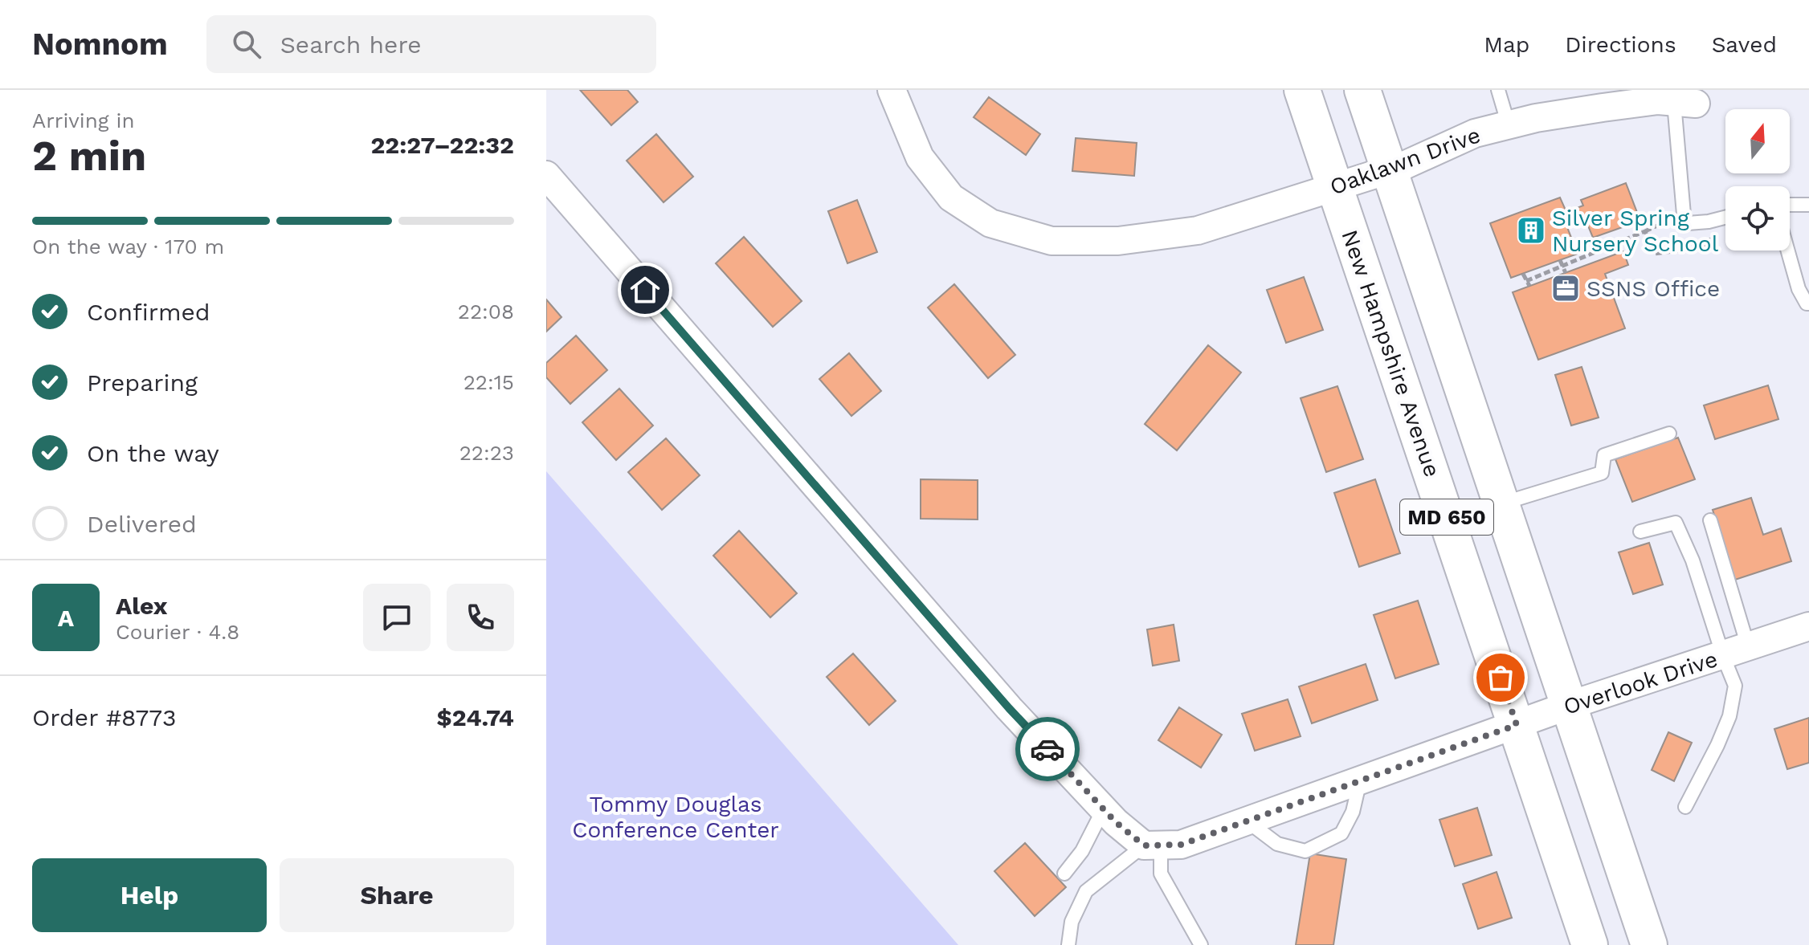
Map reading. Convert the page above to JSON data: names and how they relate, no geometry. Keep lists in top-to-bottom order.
{
  "streets": {
    "main road": ["New Hampshire Avenue", "MD 650"],
    "street": ["Oaklawn Drive", "Overlook Drive"]
  },
  "crossings": [
    ["Oaklawn Drive", "New Hampshire Avenue"],
    ["Oaklawn Drive", "MD 650"],
    ["New Hampshire Avenue", "Overlook Drive"],
    ["MD 650", "Overlook Drive"]
  ],
  "parks": ["Tommy Douglas Conference Center"],
  "places": {
    "building": ["Silver Spring Nursery School"],
    "office": ["SSNS Office"]
  },
  "north": "top",
  "page": {
    "header": "Nomnom",
    "search": "Search here",
    "nav": ["Map", "Directions", "Saved"],
    "heading": ["2 min", "Arriving in", "22:27–22:32"],
    "panel": [
      "Alex",
      "Courier · 4.8",
      "Order #8773",
      "$24.74"
    ],
    "bar": "On the way · 170 m",
    "list": [
      ["Confirmed", "22:08"],
      ["Preparing", "22:15"],
      ["On the way", "22:23"],
      "Delivered"
    ],
    "round": "A",
    "buttons": ["Help", "Share"]
  }
}
